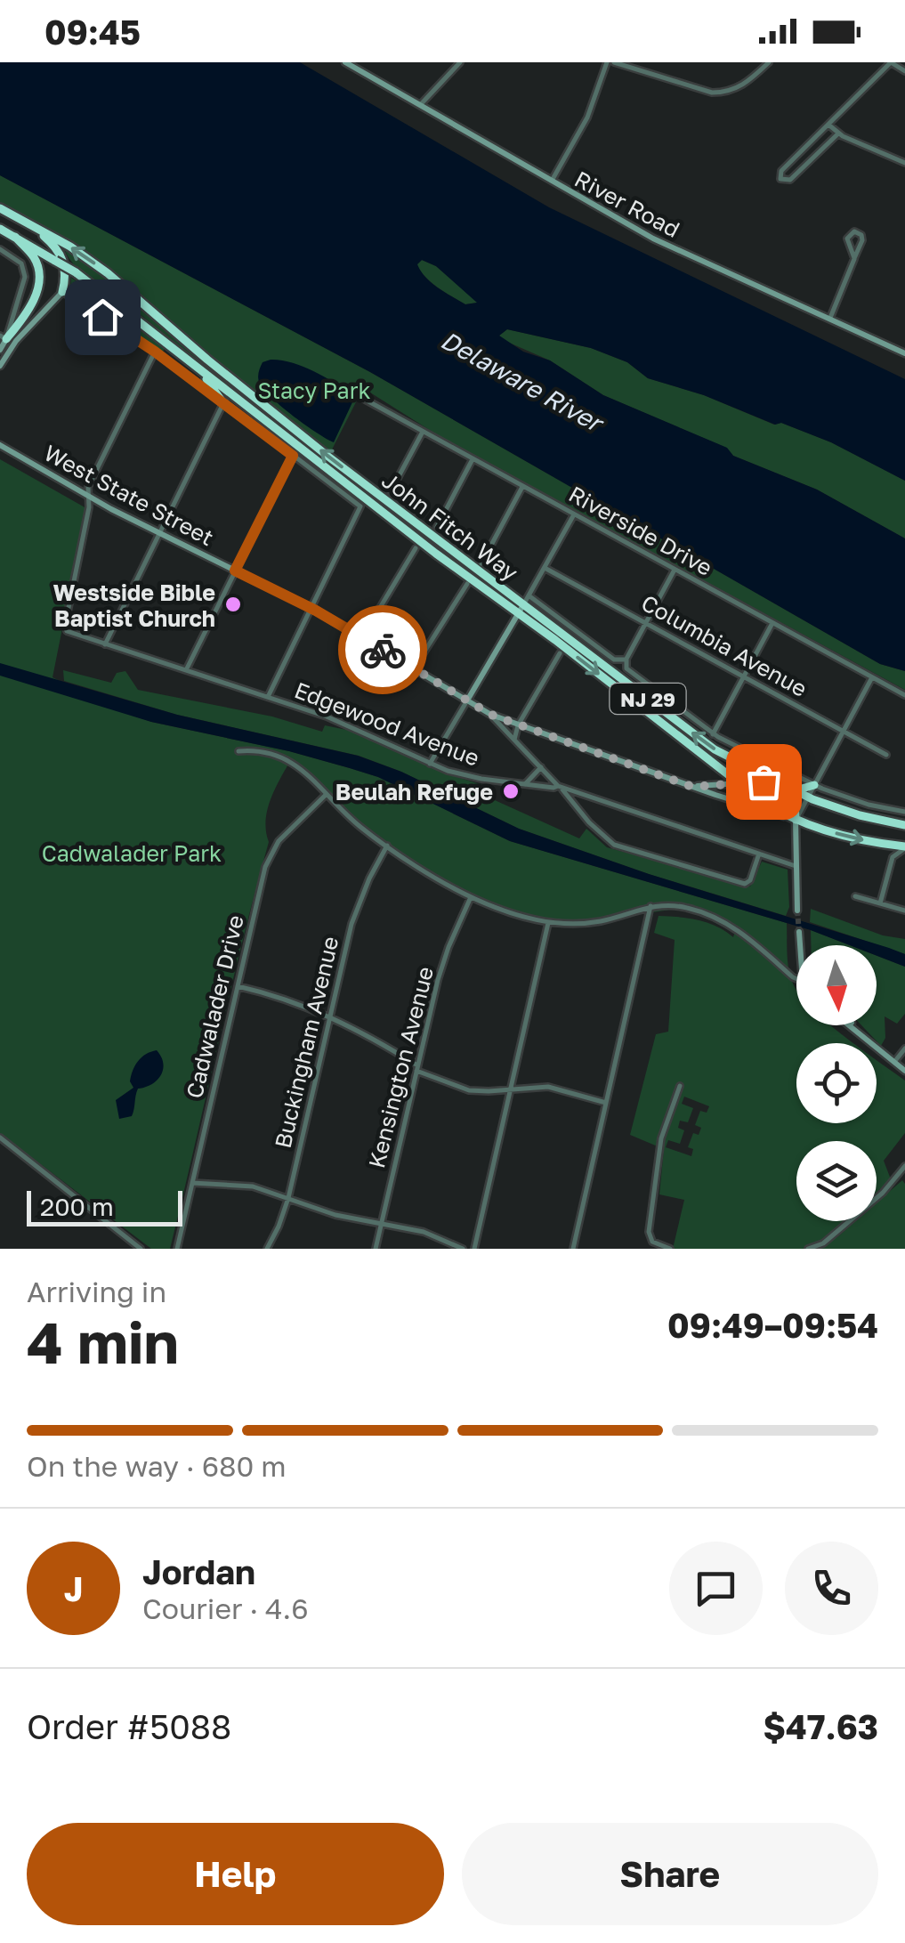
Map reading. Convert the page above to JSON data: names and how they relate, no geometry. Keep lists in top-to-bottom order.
{
  "streets": {
    "highway": ["John Fitch Way", "NJ 29"],
    "main road": ["River Road", "West State Street"],
    "street": [
      "Riverside Drive",
      "Columbia Avenue",
      "Edgewood Avenue",
      "Cadwalader Drive",
      "Buckingham Avenue",
      "Kensington Avenue"
    ]
  },
  "crossings": [
    ["West State Street", "Edgewood Avenue"],
    ["John Fitch Way", "NJ 29"]
  ],
  "water": ["Delaware River"],
  "parks": ["Stacy Park", "Cadwalader Park"],
  "places": ["Westside Bible Baptist Church", "Beulah Refuge"],
  "scale_bar": "200 m",
  "north": "bottom",
  "page": {
    "status": "09:45",
    "scale": "200 m",
    "heading": ["4 min", "Arriving in", "09:49–09:54"],
    "panel": [
      "Jordan",
      "Courier · 4.6",
      "Order #5088",
      "$47.63"
    ],
    "bar": "On the way · 680 m",
    "round": "J",
    "buttons": ["Help", "Share"]
  }
}
